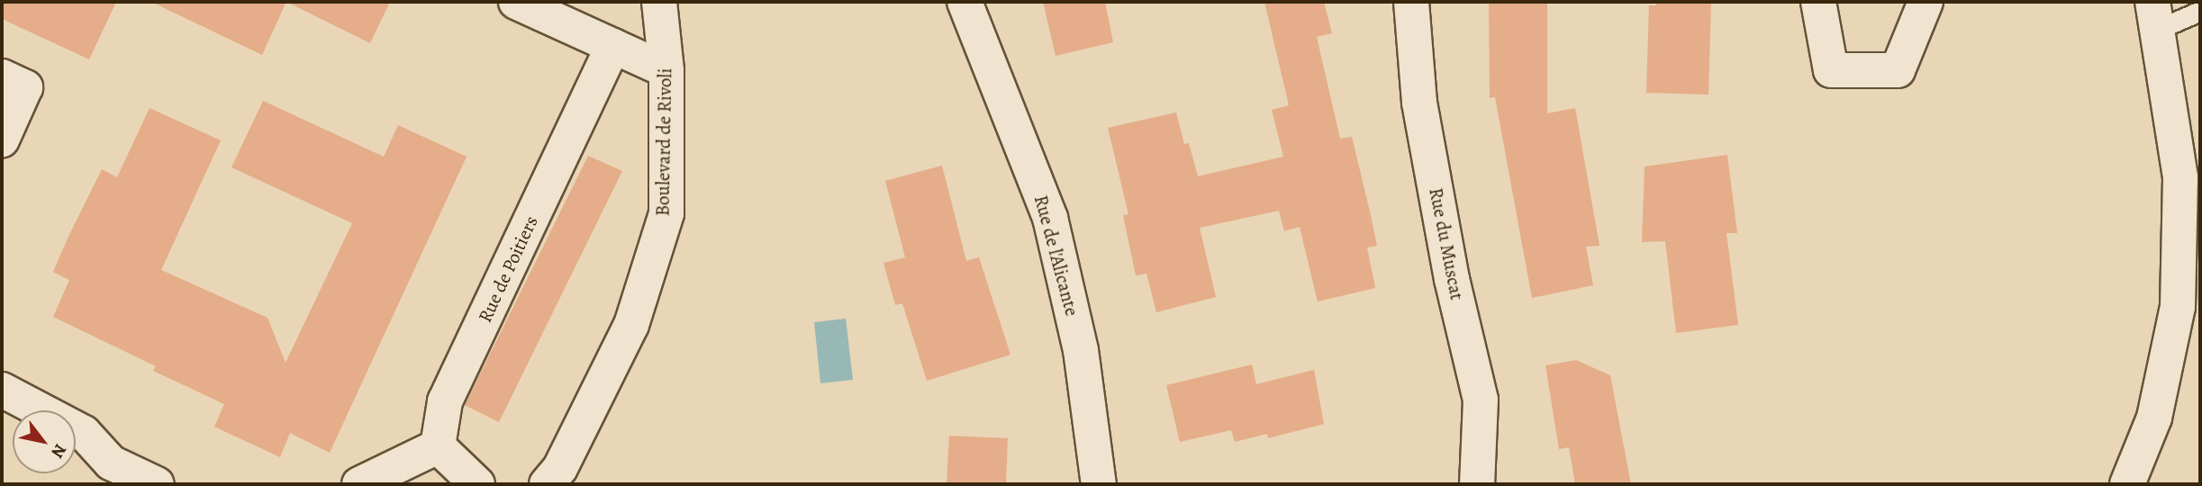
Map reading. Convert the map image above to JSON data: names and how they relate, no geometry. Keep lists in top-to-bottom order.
{
  "streets": {
    "street": [
      "Boulevard de Rivoli",
      "Rue du Muscat",
      "Rue de l'Alicante",
      "Rue de Poitiers"
    ]
  },
  "north": "bottom right"
}
